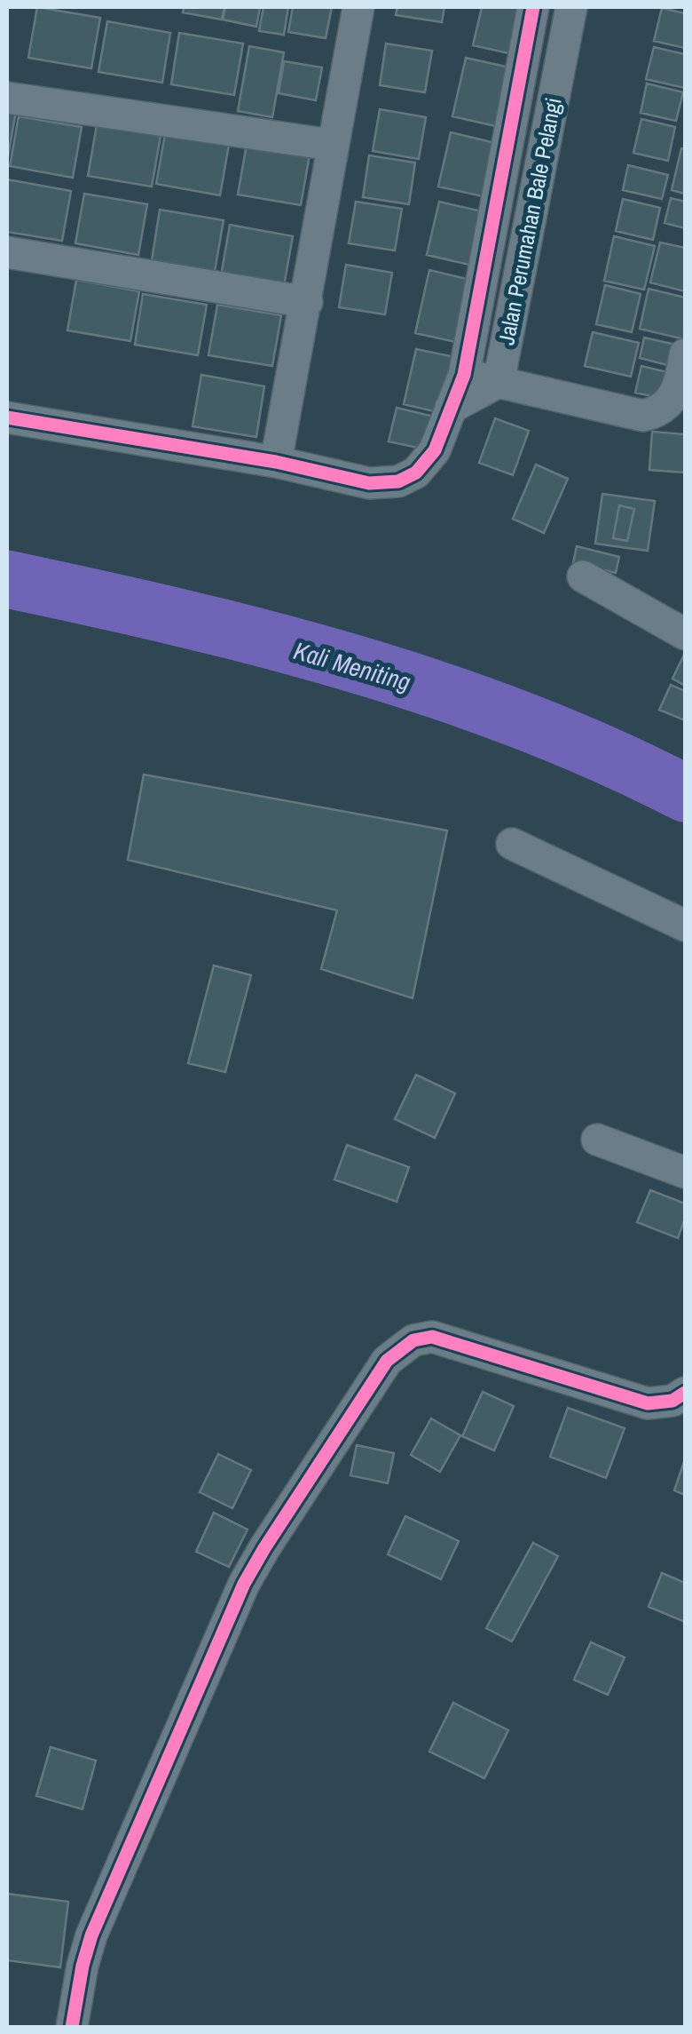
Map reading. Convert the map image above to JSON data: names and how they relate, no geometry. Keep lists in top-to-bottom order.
{
  "streets": {
    "street": ["Jalan Perumahan Bale Pelangi"]
  },
  "water": ["Kali Meniting"]
}
